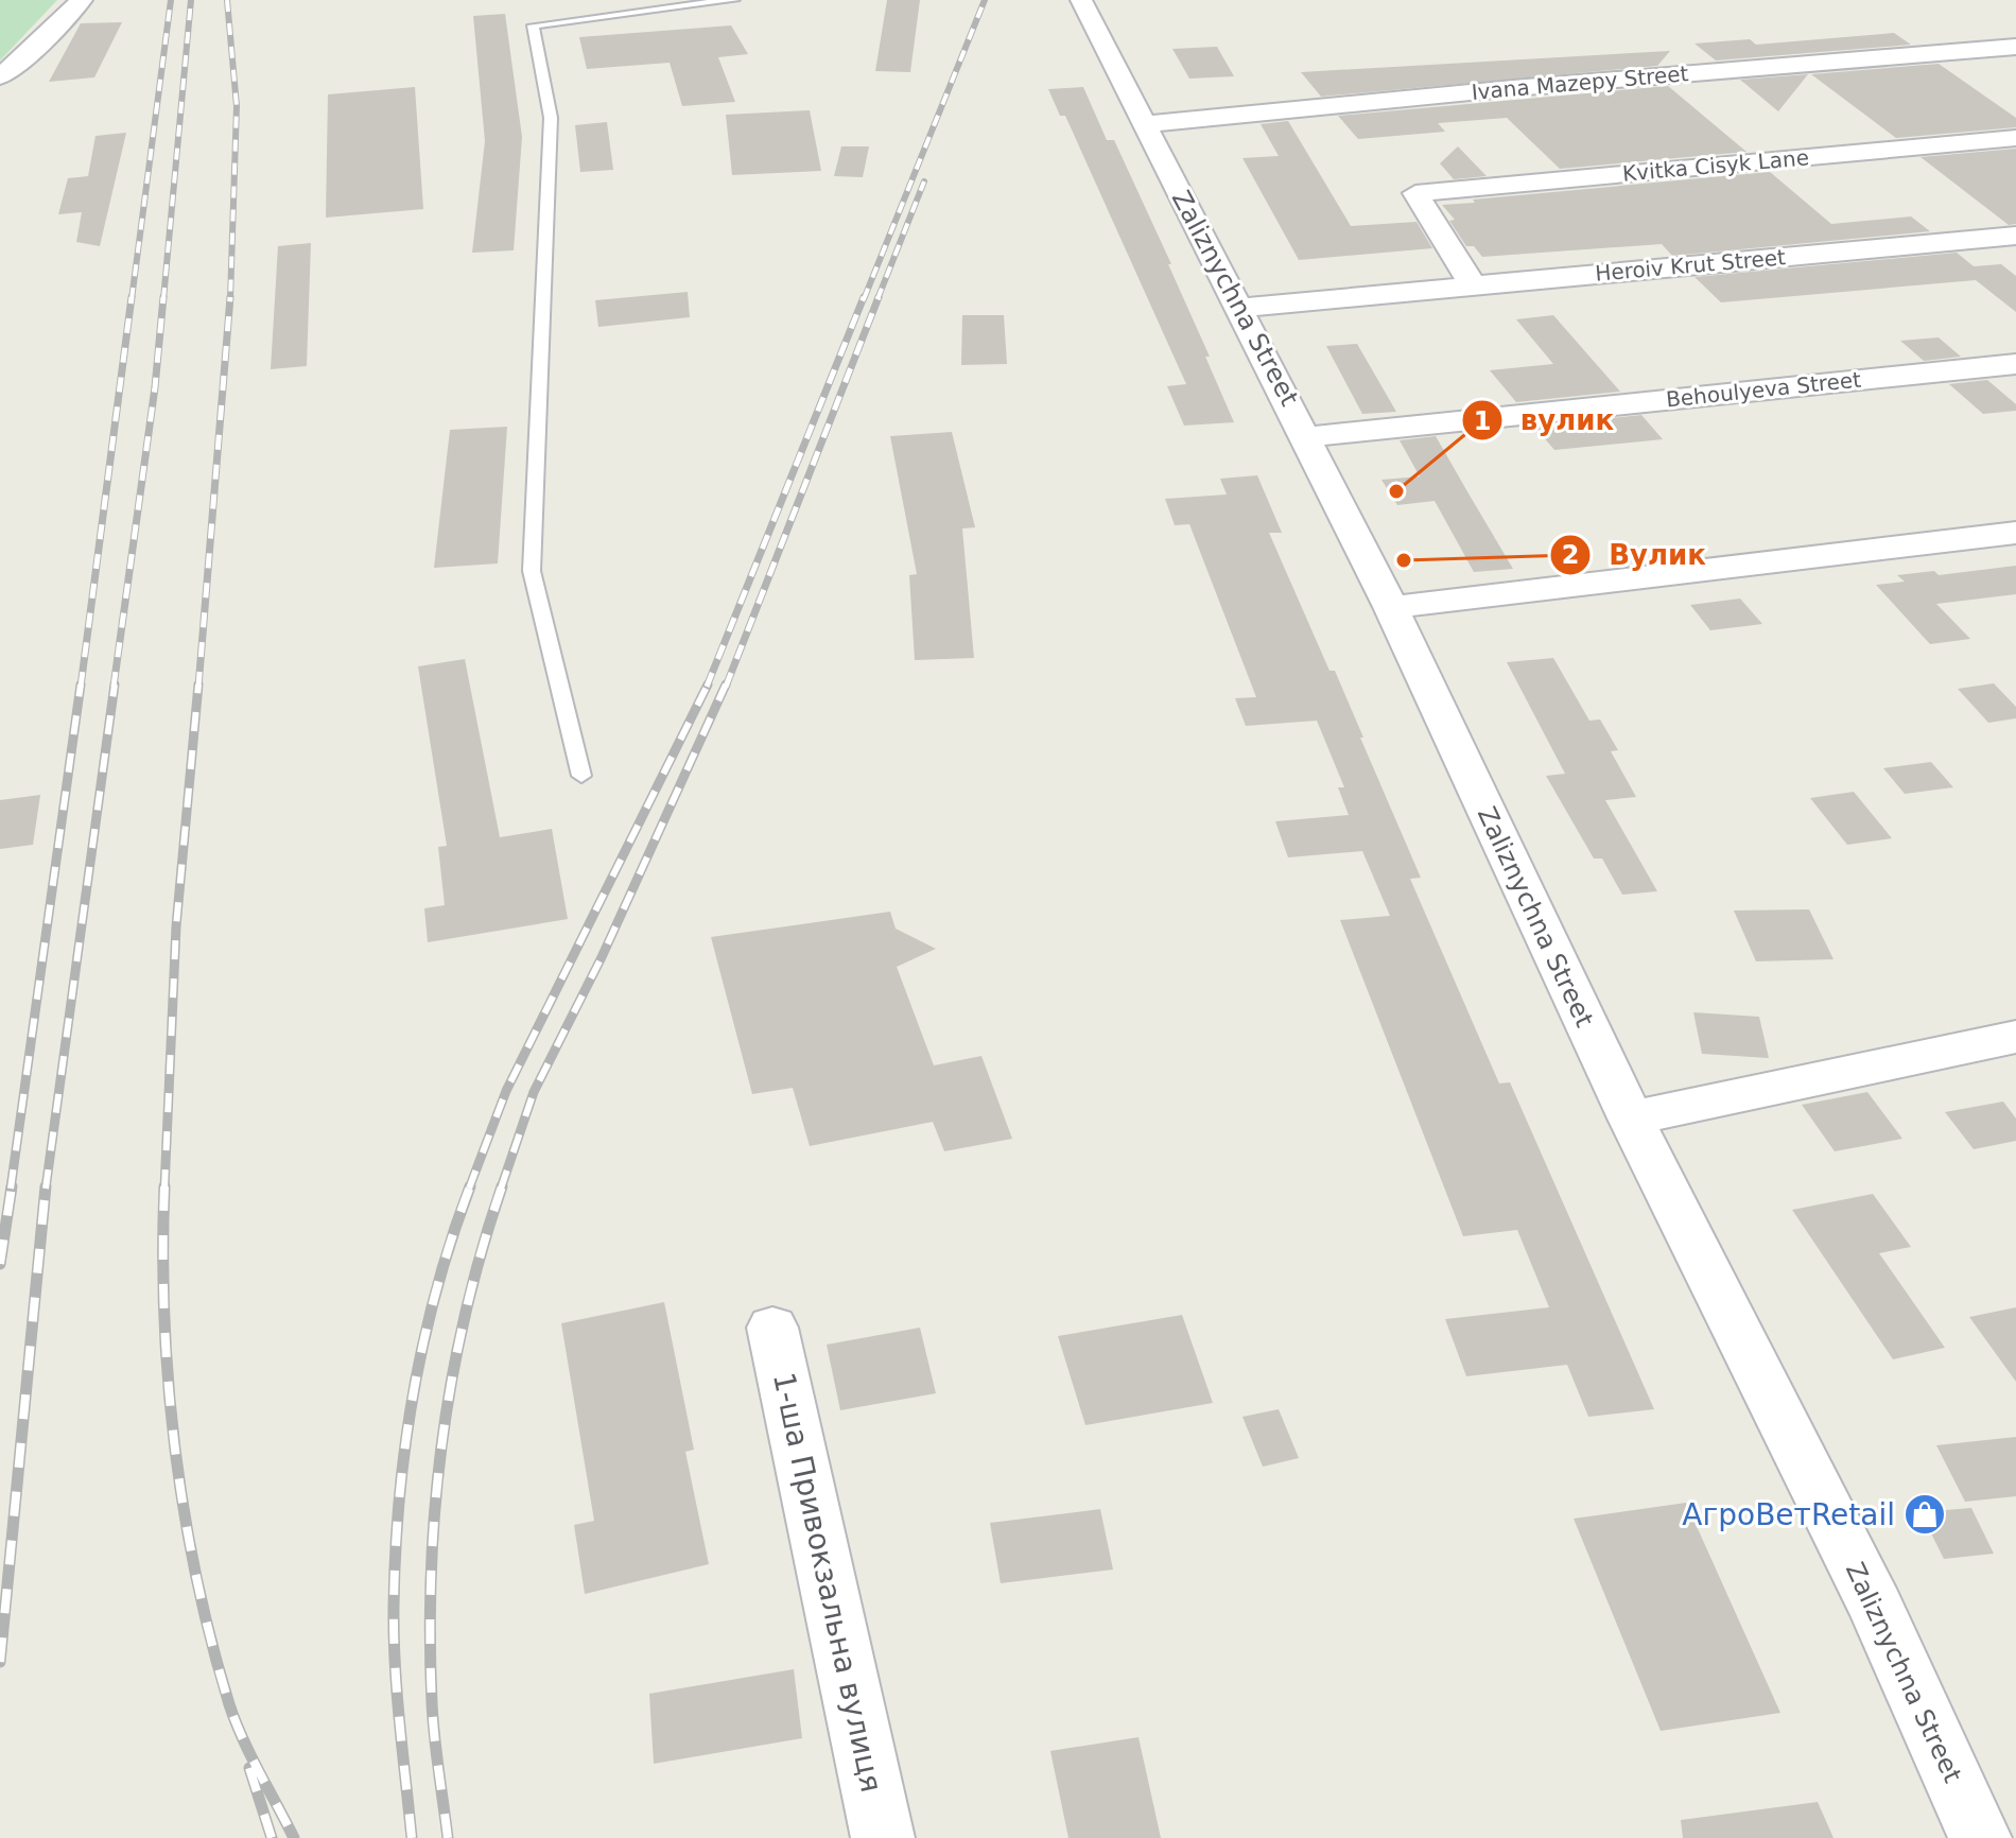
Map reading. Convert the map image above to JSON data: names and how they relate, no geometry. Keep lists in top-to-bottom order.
{
  "streets": {
    "street": [
      "Ivana Mazepy Street",
      "Kvitka Cisyk Lane",
      "Heroiv Krut Street",
      "Zaliznychna Street",
      "Behoulyeva Street",
      "1-ша Привокзальна вулиця"
    ]
  },
  "crossings": [
    ["Ivana Mazepy Street", "Zaliznychna Street"],
    ["Kvitka Cisyk Lane", "Heroiv Krut Street"],
    ["Heroiv Krut Street", "Zaliznychna Street"],
    ["Zaliznychna Street", "Behoulyeva Street"]
  ],
  "places": {
    "other": ["вулик", "Вулик"],
    "shop": ["АгроВетRetail"]
  }
}
